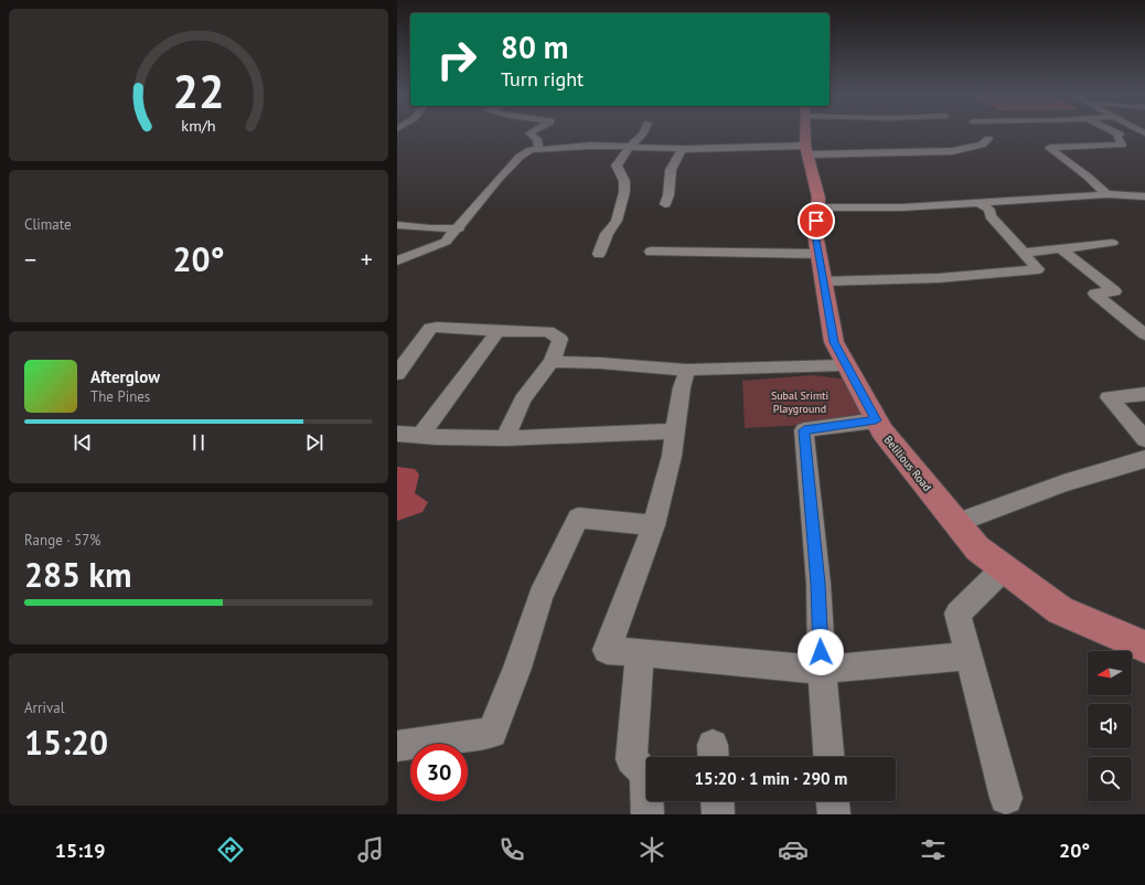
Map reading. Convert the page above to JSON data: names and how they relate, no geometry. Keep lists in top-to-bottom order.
{
  "streets": {
    "main road": ["Belilious Road"]
  },
  "parks": ["Subal Srimti Playground"],
  "north": "left",
  "page": {
    "turn": ["80 m", "Turn right"],
    "tile": [
      "Climate",
      ["Range · 57%", "285 km"],
      ["Arrival", "15:20"]
    ],
    "heat": ["−", "20°", "+"],
    "song": ["Afterglow", "The Pines"],
    "limit": "30",
    "trip": "15:20 · 1 min · 290 m",
    "tabs": ["15:19", "20°"],
    "gauge": ["22", "km/h"]
  }
}
